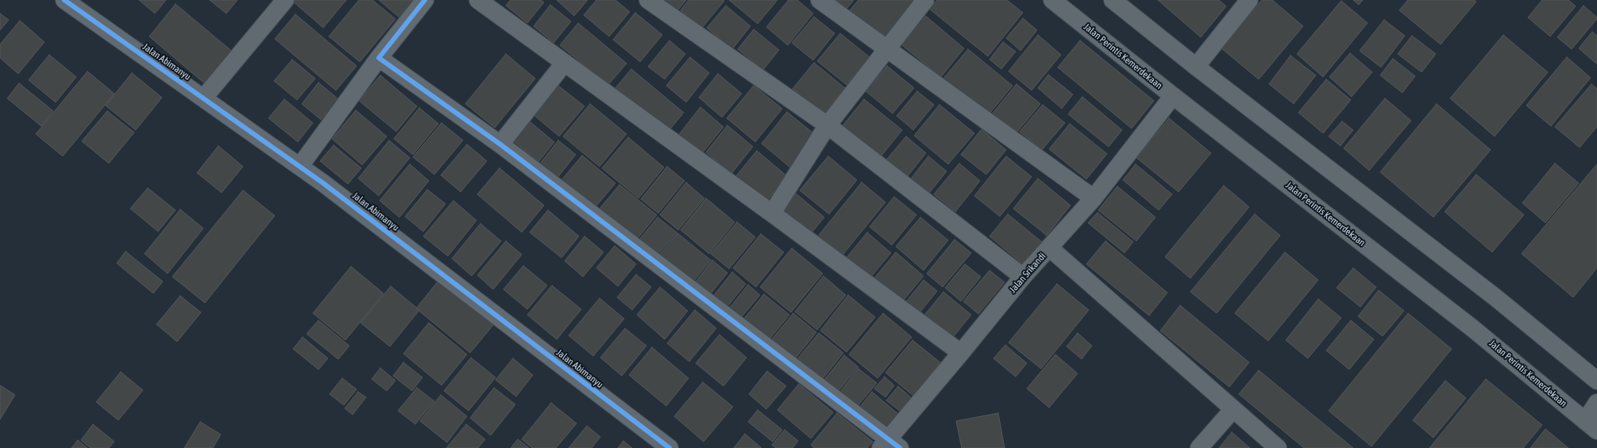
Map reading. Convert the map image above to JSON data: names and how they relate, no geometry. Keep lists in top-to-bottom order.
{
  "streets": {
    "street": ["Jalan Perintis Kemerdekaan", "Jalan Abimanyu", "Jalan Srikandi"]
  },
  "crossings": [
    ["Jalan Perintis Kemerdekaan", "Jalan Srikandi"]
  ]
}
